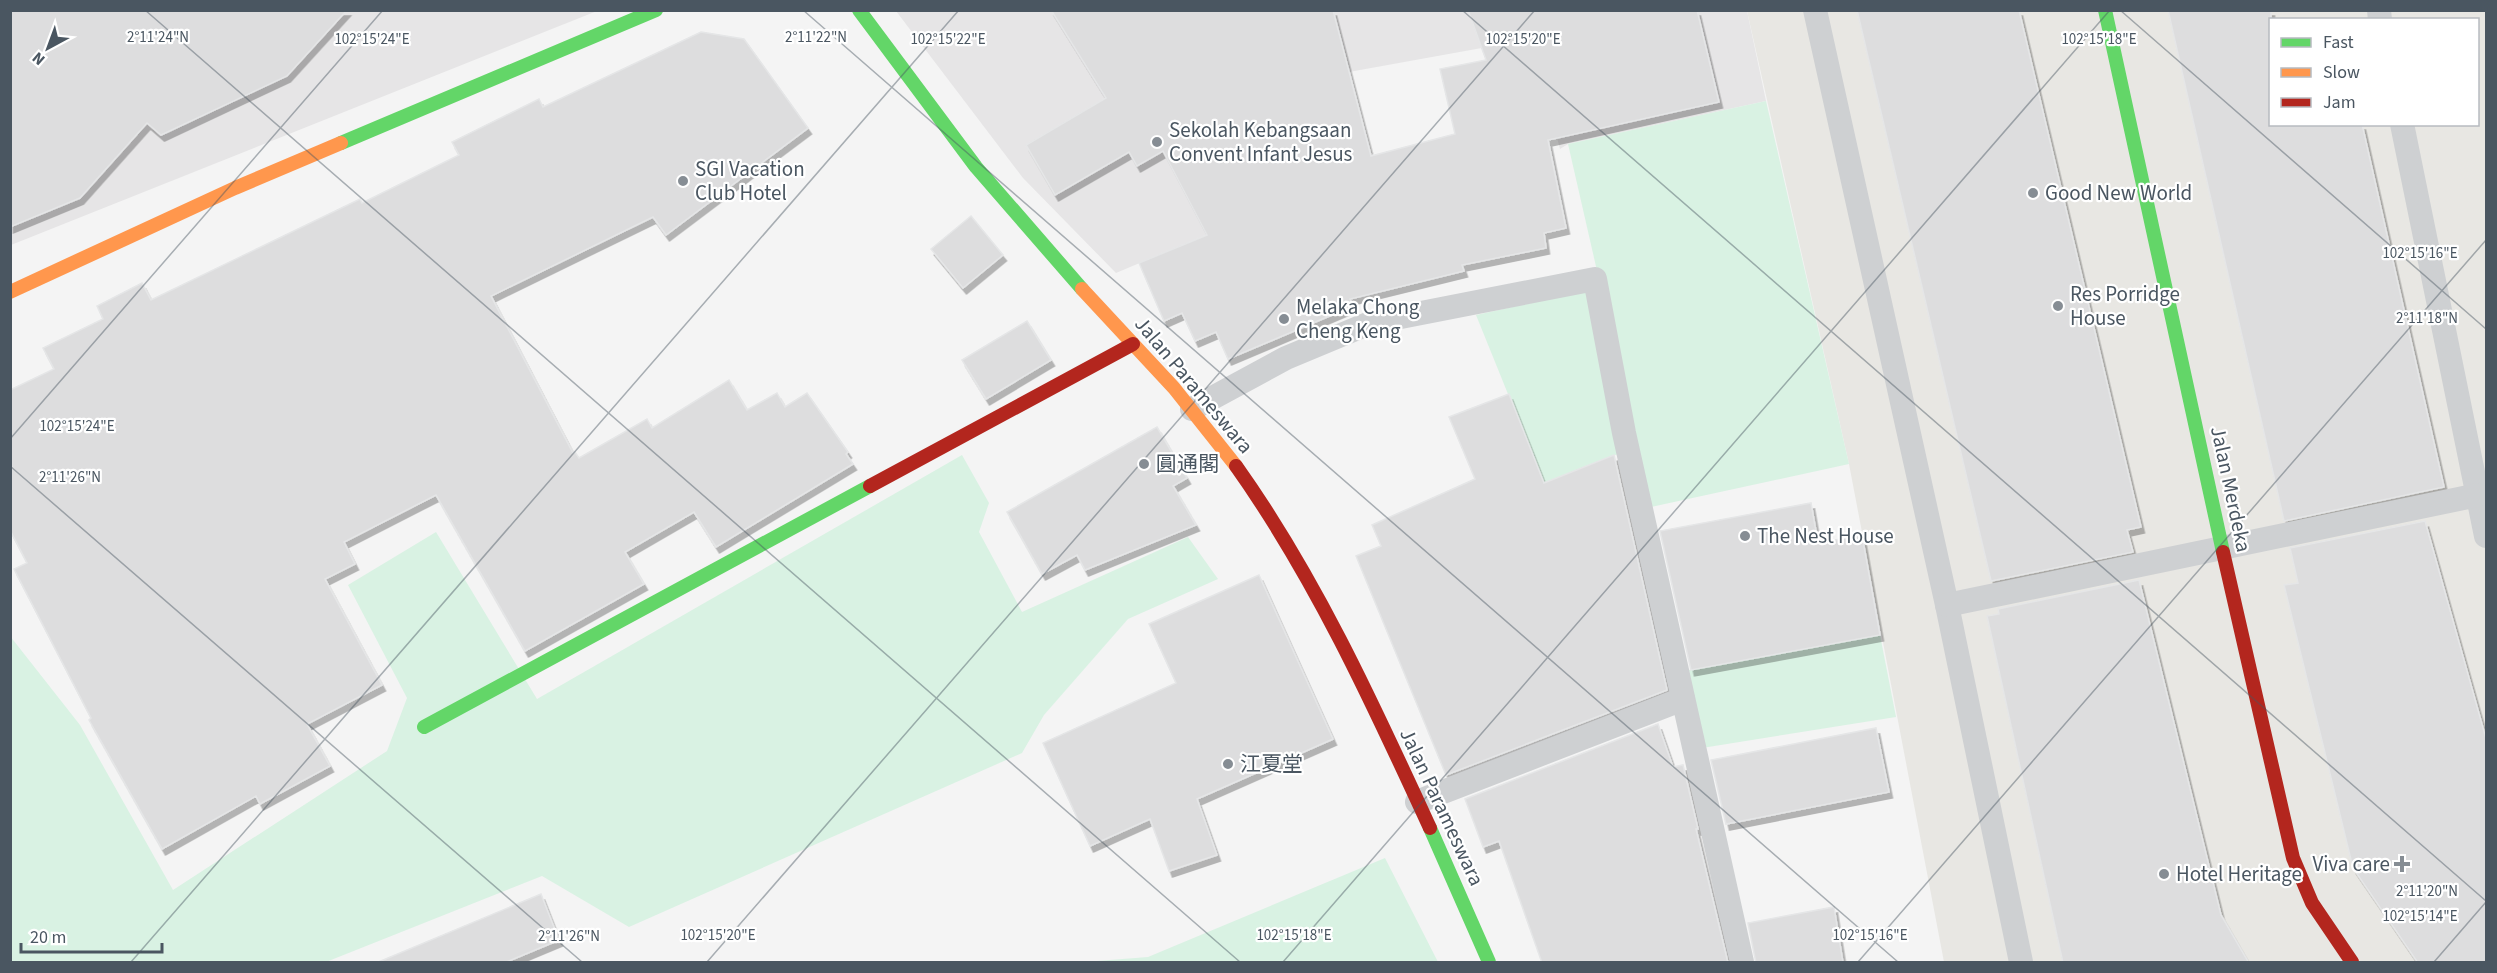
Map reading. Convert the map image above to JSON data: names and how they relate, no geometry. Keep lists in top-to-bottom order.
{
  "streets": {
    "main road": ["Jalan Parameswara", "Jalan Merdeka"]
  },
  "places": {
    "other": [
      "Sekolah Kebangsaan Convent Infant Jesus",
      "SGI Vacation Club Hotel",
      "Good New World",
      "Res Porridge House",
      "Melaka Chong Cheng Keng",
      "圓通閣",
      "The Nest House",
      "江夏堂",
      "Hotel Heritage"
    ],
    "health": ["Viva care"]
  },
  "legend": ["Fast", "Slow", "Jam"],
  "scale_bar": "20 m",
  "north": "bottom left",
  "coordinates": [
    "2°11'24\"N",
    "2°11'22\"N",
    "102°15'24\"E",
    "102°15'22\"E",
    "102°15'20\"E",
    "102°15'18\"E",
    "102°15'16\"E",
    "2°11'18\"N",
    "2°11'26\"N",
    "2°11'20\"N",
    "102°15'14\"E"
  ]
}
